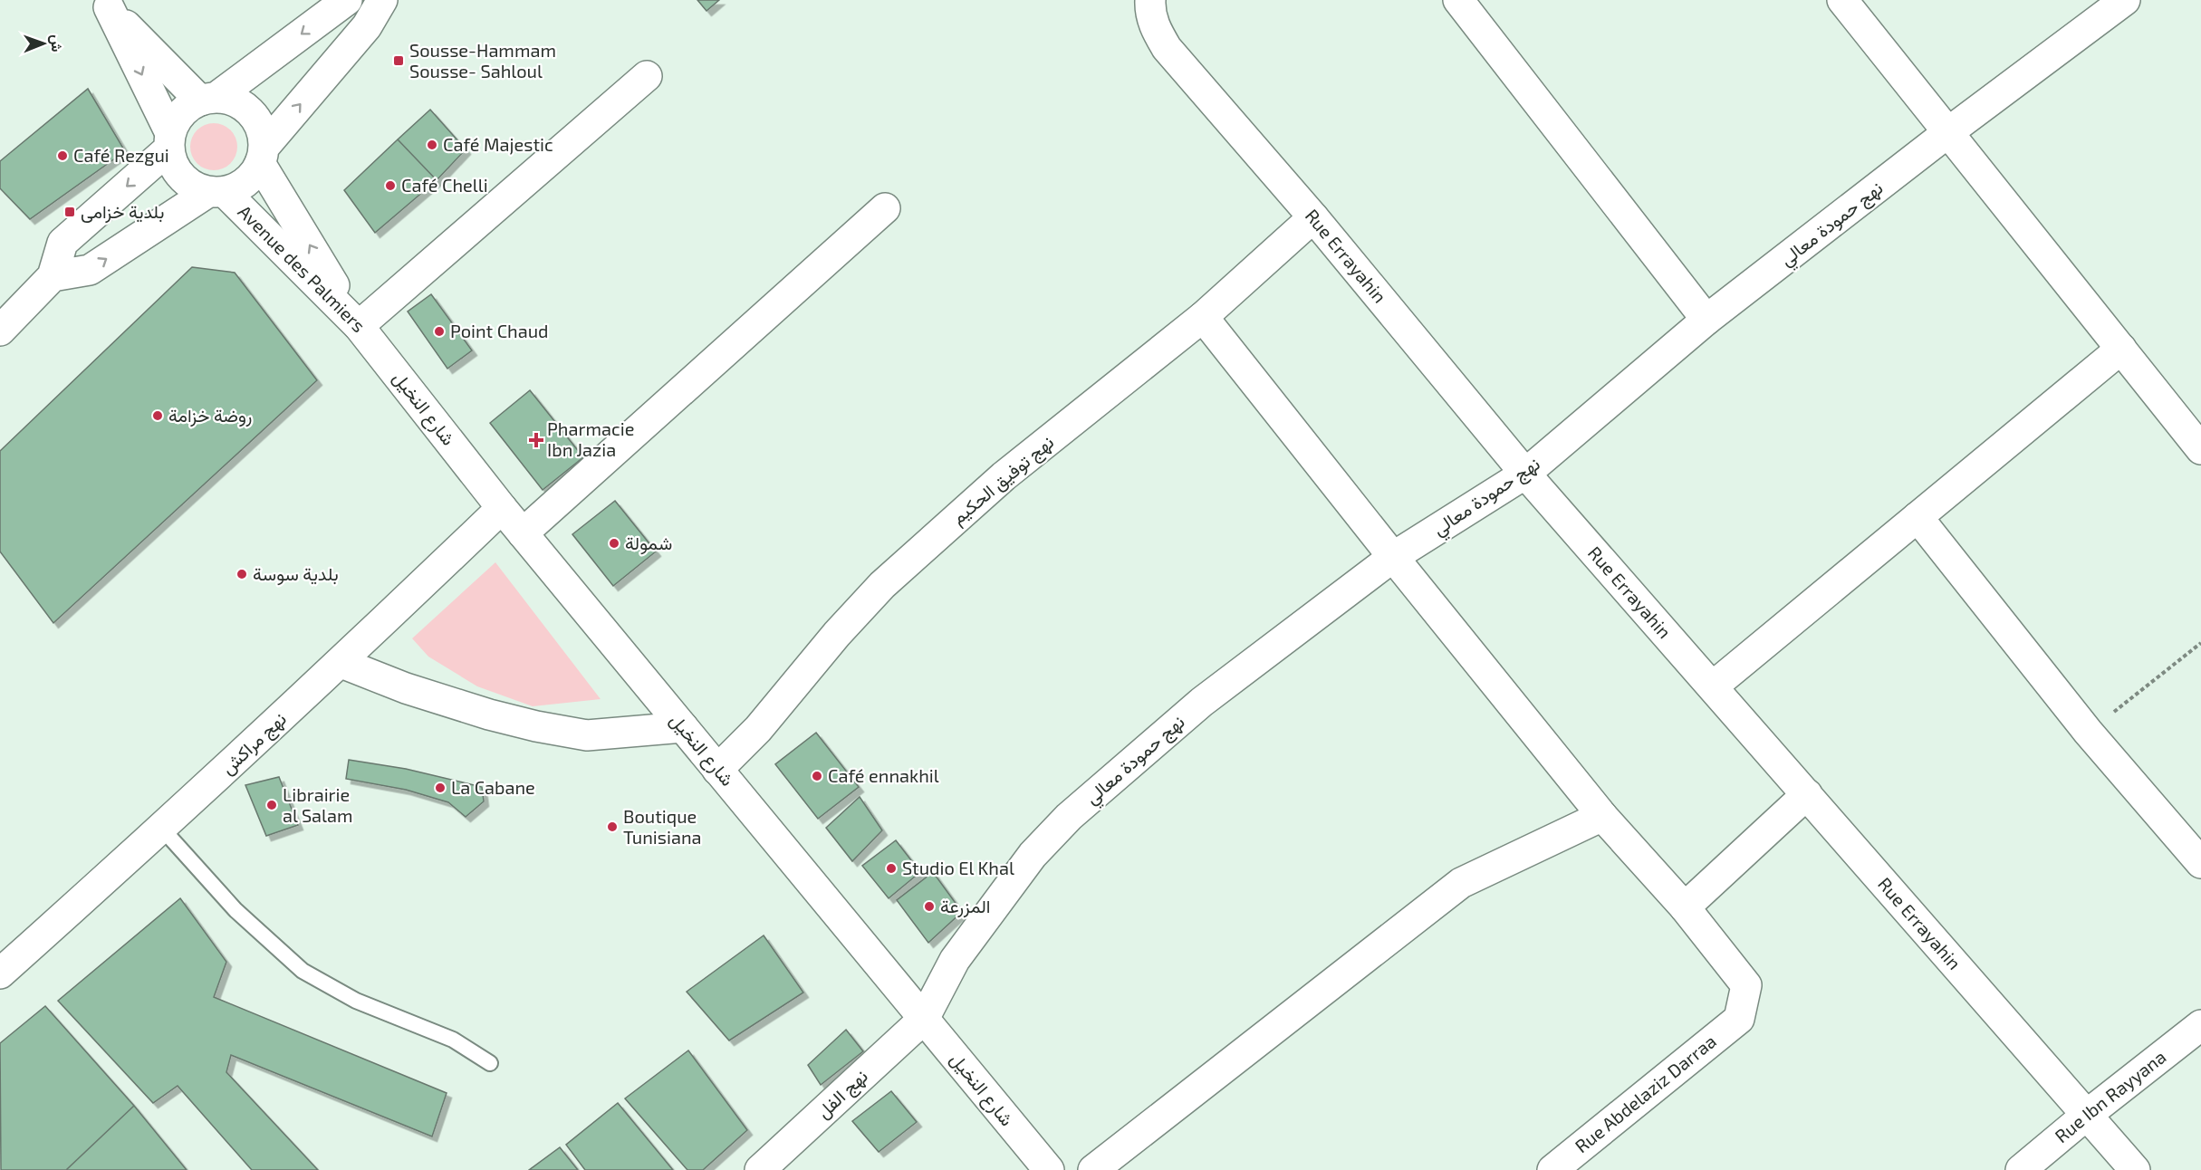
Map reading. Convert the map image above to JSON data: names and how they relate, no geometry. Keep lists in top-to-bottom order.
{
  "streets": {
    "street": [
      "نهج حمودة معالي",
      "Rue Errayahin",
      "Avenue des Palmiers",
      "شارع النخيل",
      "نهج توفيق الحكيم",
      "نهج مراكش",
      "نهج الفل",
      "Rue Abdelaziz Darraa",
      "Rue Ibn Rayyana"
    ]
  },
  "crossings": [
    ["نهج حمودة معالي", "Rue Errayahin"],
    ["نهج حمودة معالي", "شارع النخيل"],
    ["نهج حمودة معالي", "نهج الفل"],
    ["Rue Errayahin", "نهج توفيق الحكيم"],
    ["Rue Errayahin", "Rue Ibn Rayyana"],
    ["Avenue des Palmiers", "شارع النخيل"],
    ["شارع النخيل", "نهج توفيق الحكيم"],
    ["شارع النخيل", "نهج مراكش"],
    ["شارع النخيل", "نهج الفل"]
  ],
  "places": {
    "transit": ["Sousse-Hammam Sousse- Sahloul", "بلدية خزامى"],
    "other": [
      "Café Majestic",
      "Café Rezgui",
      "Café Chelli",
      "Point Chaud",
      "روضة خزامة",
      "شمولة",
      "بلدية سوسة",
      "Café ennakhil",
      "La Cabane",
      "Librairie al Salam",
      "Boutique Tunisiana",
      "Studio El Khal",
      "المزرعة"
    ],
    "health": ["Pharmacie Ibn Jazia"]
  },
  "north": "right"
}
